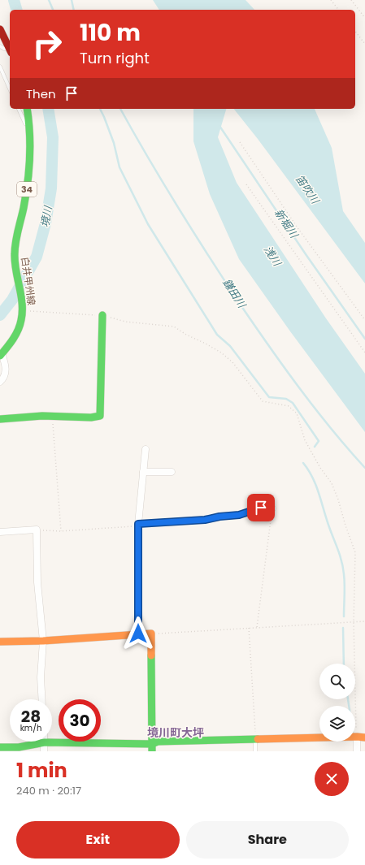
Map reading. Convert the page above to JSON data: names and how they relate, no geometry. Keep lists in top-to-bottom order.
{
  "streets": {
    "street": ["34", "白井甲州線"]
  },
  "districts": ["境川町大坪"],
  "water": [
    "笛吹川",
    "境川",
    "新堀川",
    "浅川",
    "鎌田川"
  ],
  "page": {
    "turn": ["110 m", "Turn right"],
    "then": "Then",
    "speed": "28 km/h",
    "limit": "30",
    "heading": ["1 min", "240 m · 20:17"],
    "buttons": ["Exit", "Share"]
  }
}
